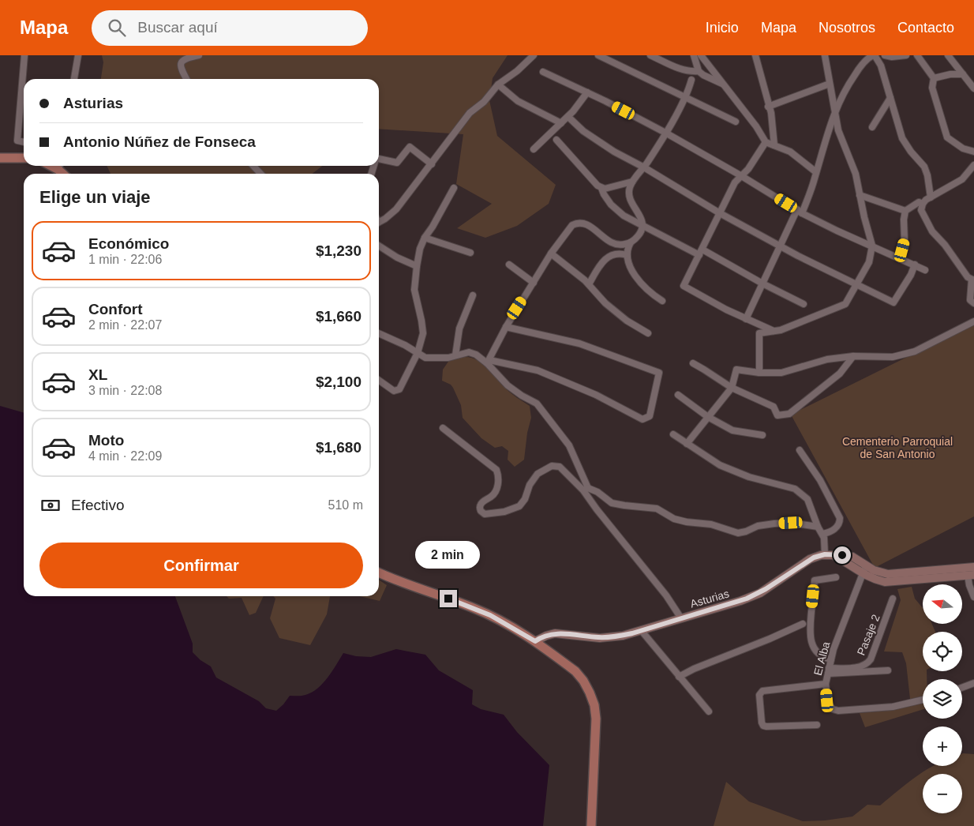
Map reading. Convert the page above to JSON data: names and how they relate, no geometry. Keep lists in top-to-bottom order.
{
  "streets": {
    "street": ["Asturias", "Pasaje 2", "El Alba"]
  },
  "crossings": [
    ["Asturias", "El Alba"],
    ["Pasaje 2", "El Alba"]
  ],
  "parks": ["Cementerio Parroquial de San Antonio"],
  "north": "left",
  "page": {
    "header": "Mapa",
    "search": "Buscar aquí",
    "nav": [
      "Inicio",
      "Mapa",
      "Nosotros",
      "Contacto"
    ],
    "banner": ["Asturias", "Antonio Núñez de Fonseca"],
    "heading": "Elige un viaje",
    "list": [
      {
        "name": "Económico",
        "note": "1 min · 22:06",
        "value": "$1,230"
      },
      {
        "name": "Confort",
        "note": "2 min · 22:07",
        "value": "$1,660"
      },
      {
        "name": "XL",
        "note": "3 min · 22:08",
        "value": "$2,100"
      },
      {
        "name": "Moto",
        "note": "4 min · 22:09",
        "value": "$1,680"
      }
    ],
    "pay": ["Efectivo", "510 m"],
    "buttons": "Confirmar",
    "bubble": "2 min",
    "map_buttons": ["+", "−"]
  }
}
